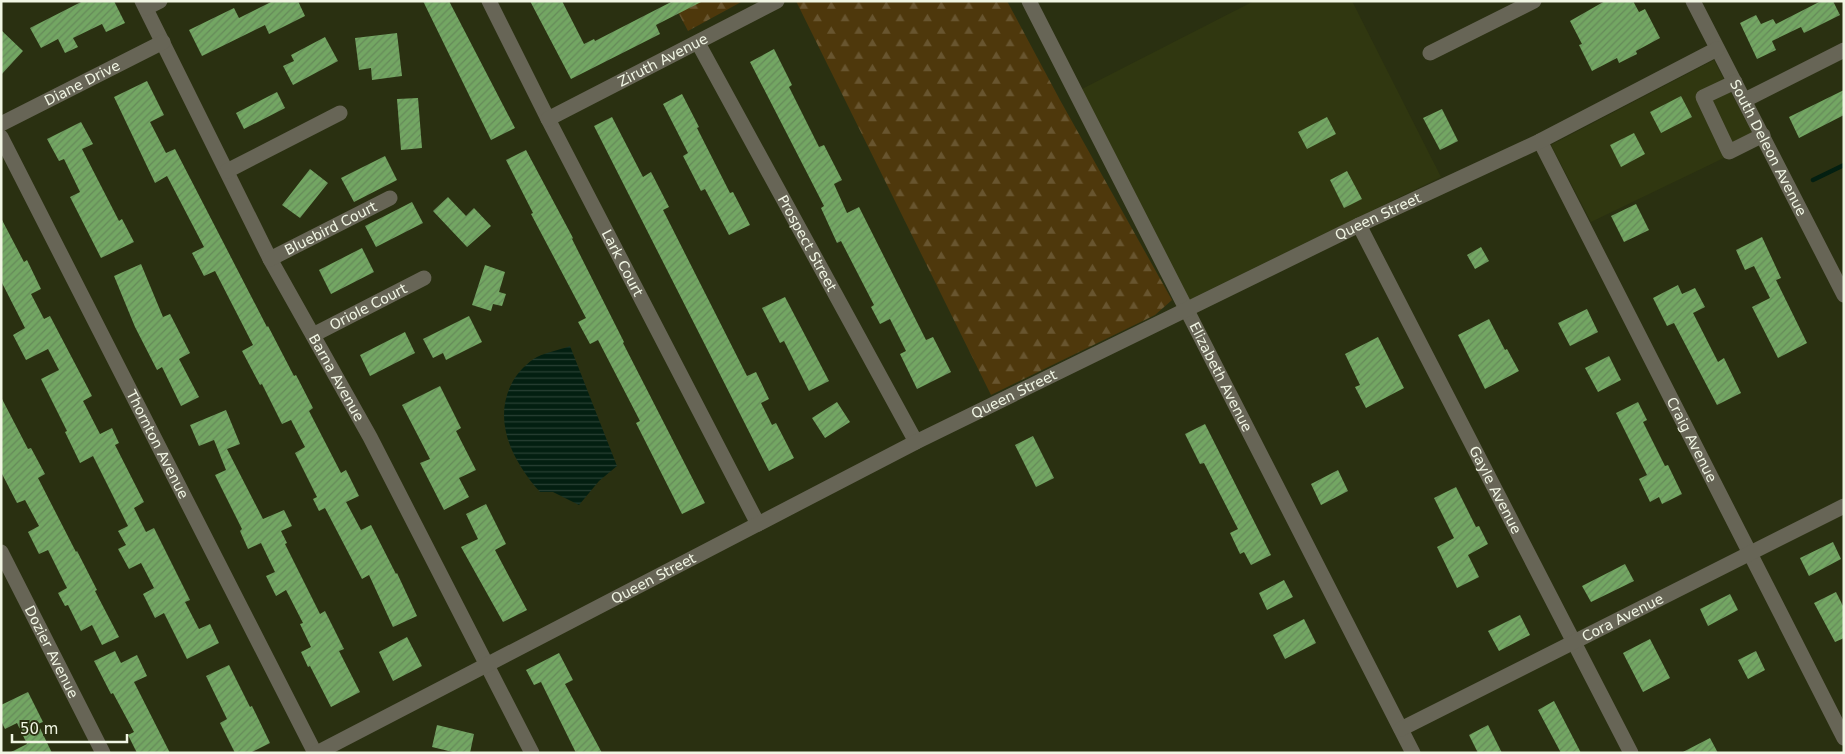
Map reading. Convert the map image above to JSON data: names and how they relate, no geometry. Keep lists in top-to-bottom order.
{
  "streets": {
    "street": [
      "Ziruth Avenue",
      "Diane Drive",
      "South Deleon Avenue",
      "Queen Street",
      "Bluebird Court",
      "Prospect Street",
      "Lark Court",
      "Oriole Court",
      "Barna Avenue",
      "Elizabeth Avenue",
      "Craig Avenue",
      "Thornton Avenue",
      "Gayle Avenue",
      "Cora Avenue",
      "Dozier Avenue"
    ]
  },
  "crossings": [
    ["Ziruth Avenue", "Prospect Street"],
    ["Ziruth Avenue", "Lark Court"],
    ["Diane Drive", "Barna Avenue"],
    ["South Deleon Avenue", "Queen Street"],
    ["Queen Street", "Prospect Street"],
    ["Queen Street", "Lark Court"],
    ["Queen Street", "Barna Avenue"],
    ["Queen Street", "Elizabeth Avenue"],
    ["Queen Street", "Craig Avenue"],
    ["Queen Street", "Thornton Avenue"],
    ["Queen Street", "Gayle Avenue"],
    ["Bluebird Court", "Barna Avenue"],
    ["Oriole Court", "Barna Avenue"],
    ["Elizabeth Avenue", "Cora Avenue"],
    ["Craig Avenue", "Cora Avenue"],
    ["Gayle Avenue", "Cora Avenue"]
  ],
  "scale_bar": "50 m"
}
